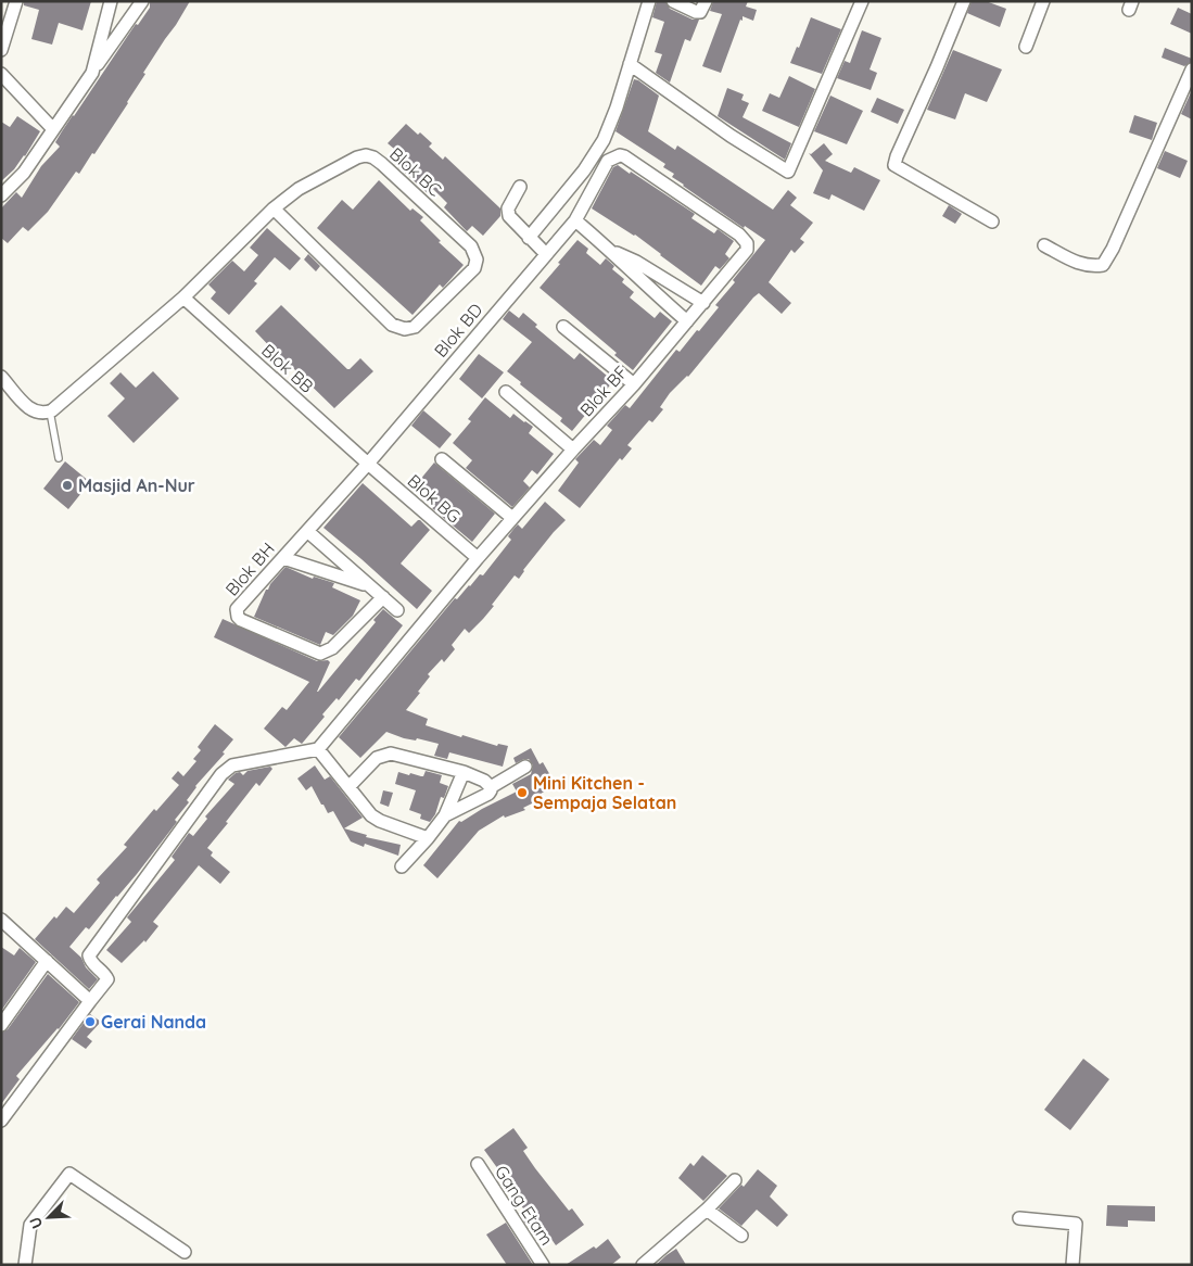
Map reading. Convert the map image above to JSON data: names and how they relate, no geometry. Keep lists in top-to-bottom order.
{
  "streets": {
    "street": [
      "Blok BC",
      "Blok BD",
      "Blok BB",
      "Blok BF",
      "Blok BG",
      "Blok BH",
      "Gang Etam"
    ]
  },
  "crossings": [
    ["Blok BC", "Blok BB"],
    ["Blok BD", "Blok BB"],
    ["Blok BD", "Blok BF"],
    ["Blok BD", "Blok BG"],
    ["Blok BD", "Blok BH"],
    ["Blok BB", "Blok BG"],
    ["Blok BB", "Blok BH"],
    ["Blok BF", "Blok BG"],
    ["Blok BG", "Blok BH"]
  ],
  "places": ["Masjid An-Nur", "Mini Kitchen - Sempaja Selatan", "Gerai Nanda"],
  "north": "bottom left"
}
